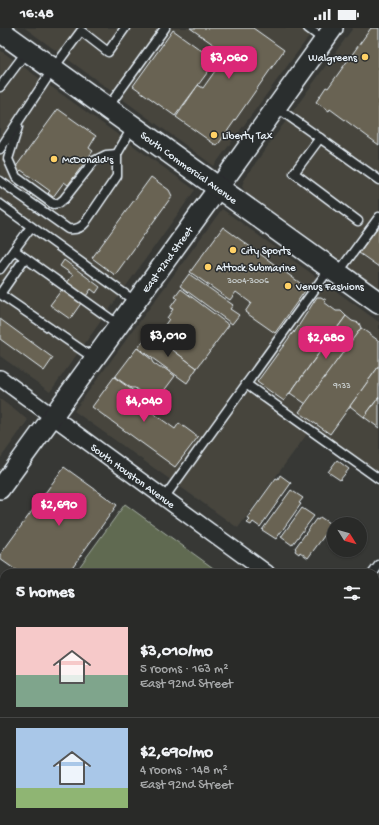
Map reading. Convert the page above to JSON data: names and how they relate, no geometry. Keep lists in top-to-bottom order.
{
  "streets": {
    "main road": ["South Commercial Avenue"],
    "street": ["East 92nd Street", "South Houston Avenue"]
  },
  "crossings": [
    ["South Commercial Avenue", "East 92nd Street"],
    ["East 92nd Street", "South Houston Avenue"]
  ],
  "places": [
    "Walgreens",
    "Liberty Tax",
    "McDonald's",
    "City Sports",
    "Attock Submarine",
    "Venus Fashions"
  ],
  "house_numbers": ["3004-3006", "9133"],
  "north": "bottom right",
  "page": {
    "status": "16:48",
    "price": [
      "$3,060",
      "$3,010",
      "$2,680",
      "$4,040",
      "$2,690"
    ],
    "heading": "5 homes",
    "list": [
      {
        "name": "$3,010/mo",
        "note": "5 rooms · 163 m² · East 92nd Street"
      },
      {
        "name": "$2,690/mo",
        "note": "4 rooms · 148 m² · East 92nd Street"
      }
    ]
  }
}
